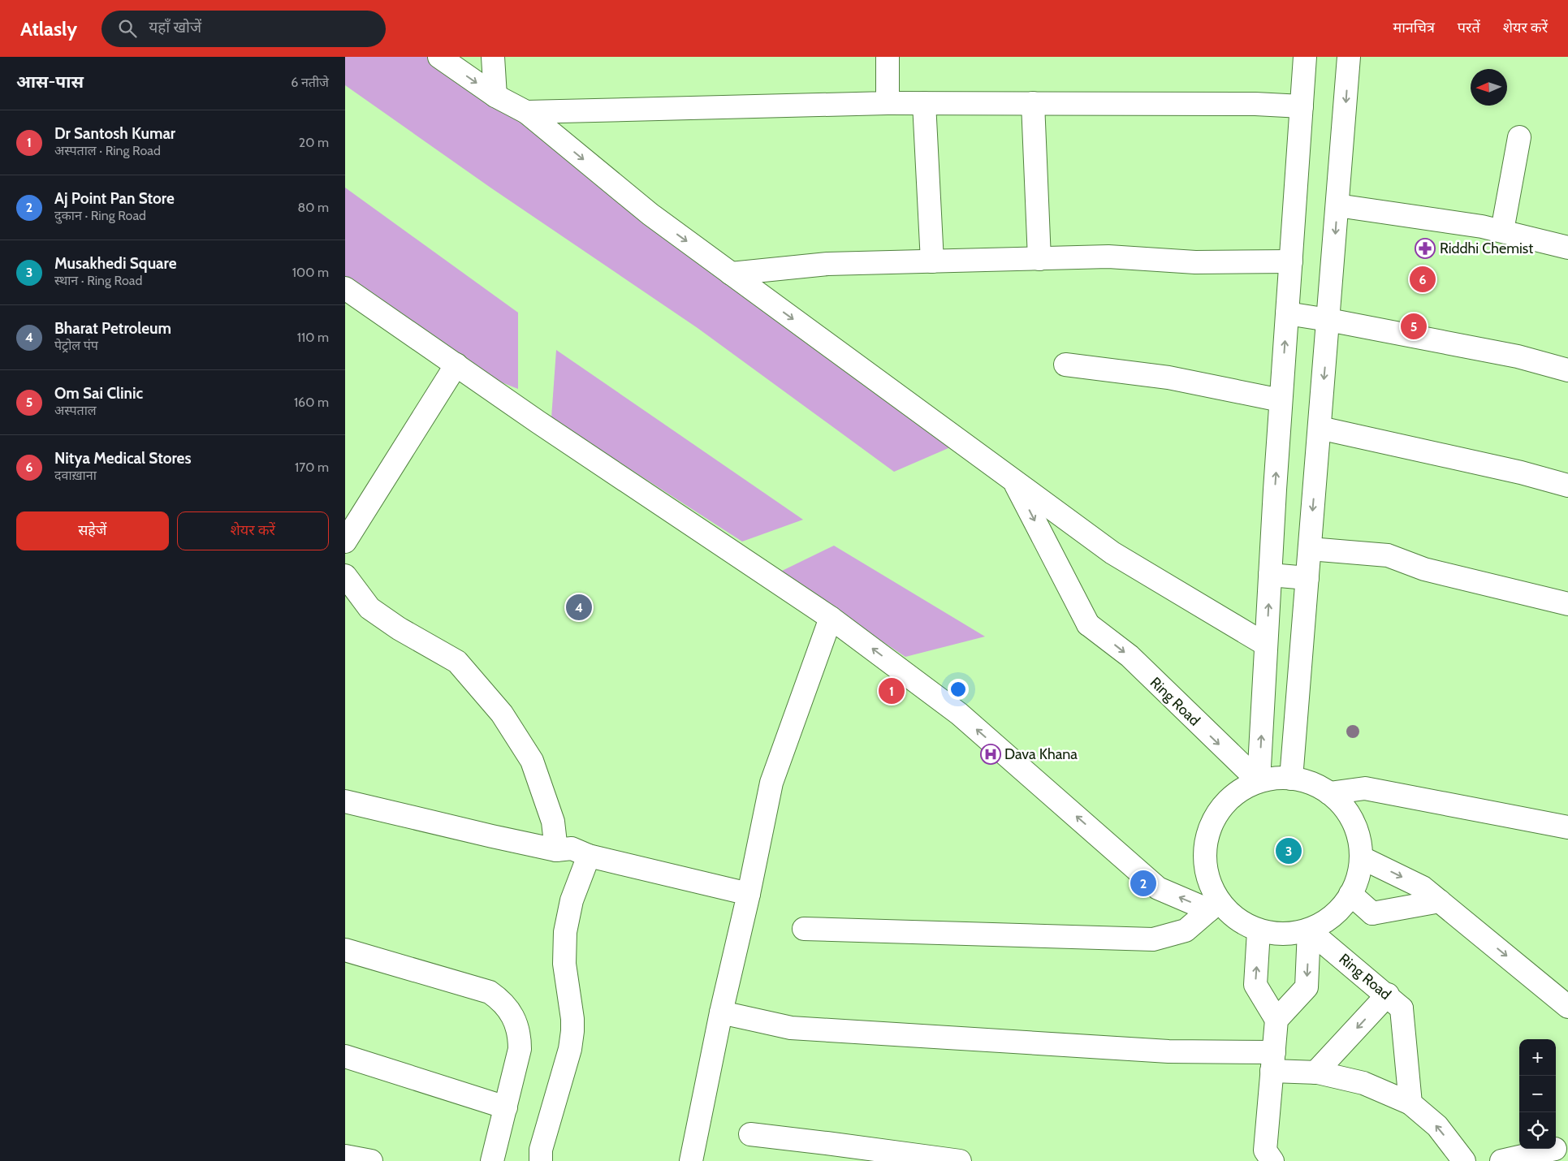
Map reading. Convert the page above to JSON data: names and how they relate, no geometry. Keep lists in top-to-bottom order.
{
  "streets": {
    "street": ["Ring Road"]
  },
  "places": {
    "pharmacy": ["Riddhi Chemist"],
    "hospital": ["Dava Khana"]
  },
  "north": "left",
  "page": {
    "header": "Atlasly",
    "search": "यहाँ खोजें",
    "nav": ["मानचित्र", "परतें", "शेयर करें"],
    "heading": ["आस-पास", "6 नतीजे"],
    "list": [
      {
        "mark": "1",
        "name": "Dr Santosh Kumar",
        "note": "अस्पताल · Ring Road",
        "value": "20 m"
      },
      {
        "mark": "2",
        "name": "Aj Point Pan Store",
        "note": "दुकान · Ring Road",
        "value": "80 m"
      },
      {
        "mark": "3",
        "name": "Musakhedi Square",
        "note": "स्थान · Ring Road",
        "value": "100 m"
      },
      {
        "mark": "4",
        "name": "Bharat Petroleum",
        "note": "पेट्रोल पंप",
        "value": "110 m"
      },
      {
        "mark": "5",
        "name": "Om Sai Clinic",
        "note": "अस्पताल",
        "value": "160 m"
      },
      {
        "mark": "6",
        "name": "Nitya Medical Stores",
        "note": "दवाख़ाना",
        "value": "170 m"
      }
    ],
    "pins": [
      "6",
      "5",
      "4",
      "1",
      "3",
      "2"
    ],
    "buttons": ["सहेजें", "शेयर करें"],
    "map_buttons": ["+", "−"]
  }
}
